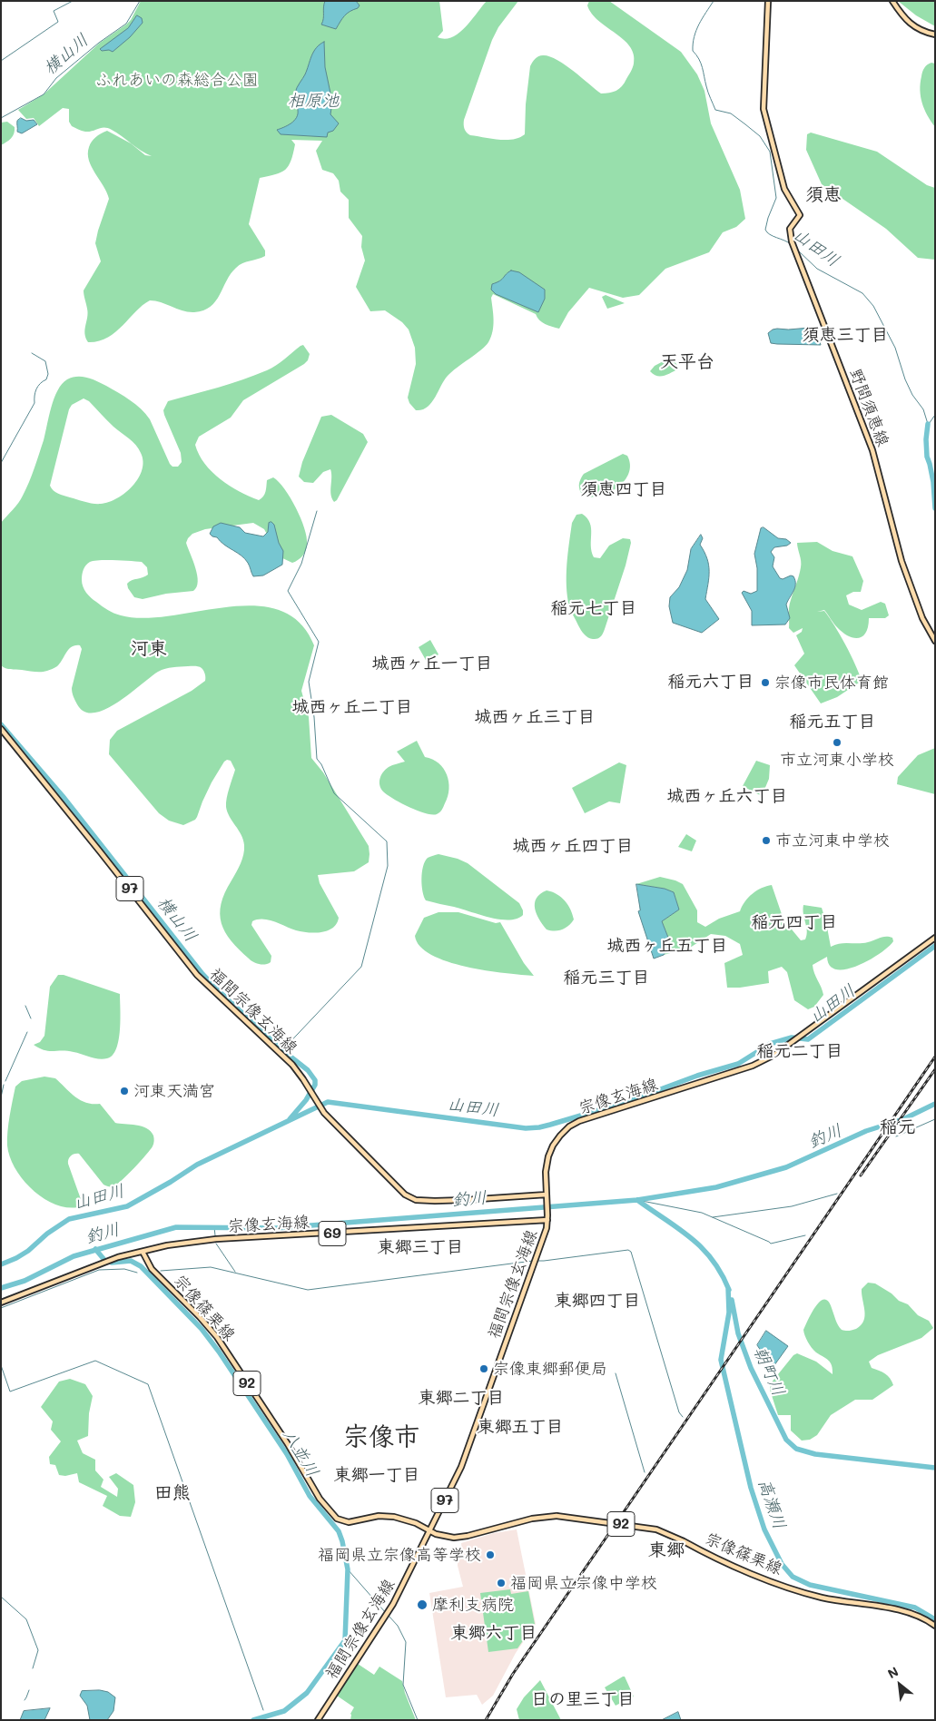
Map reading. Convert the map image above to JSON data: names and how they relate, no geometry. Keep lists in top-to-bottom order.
{
  "streets": {
    "main road": [
      "野間須恵線",
      "97",
      "福間宗像玄海線",
      "宗像玄海線",
      "69",
      "宗像篠栗線",
      "92"
    ]
  },
  "crossings": [
    ["福間宗像玄海線", "宗像玄海線"],
    ["福間宗像玄海線", "宗像篠栗線"],
    ["宗像玄海線", "宗像篠栗線"]
  ],
  "districts": [
    "須恵",
    "須恵三丁目",
    "天平台",
    "須恵四丁目",
    "稲元七丁目",
    "河東",
    "城西ヶ丘一丁目",
    "稲元六丁目",
    "城西ヶ丘二丁目",
    "城西ヶ丘三丁目",
    "稲元五丁目",
    "城西ヶ丘六丁目",
    "城西ヶ丘四丁目",
    "稲元四丁目",
    "城西ヶ丘五丁目",
    "稲元三丁目",
    "稲元二丁目",
    "稲元",
    "東郷三丁目",
    "東郷四丁目",
    "東郷二丁目",
    "東郷五丁目",
    "宗像市",
    "東郷一丁目",
    "田熊",
    "東郷",
    "東郷六丁目",
    "日の里三丁目"
  ],
  "water": [
    "横山川",
    "相原池",
    "山田川",
    "釣川",
    "朝町川",
    "八並川",
    "高瀬川"
  ],
  "parks": ["ふれあいの森総合公園"],
  "places": [
    "宗像市民体育館",
    "市立河東小学校",
    "市立河東中学校",
    "河東天満宮",
    "宗像東郷郵便局",
    "福岡県立宗像高等学校",
    "福岡県立宗像中学校",
    "摩利支病院"
  ],
  "north": "top left"
}
